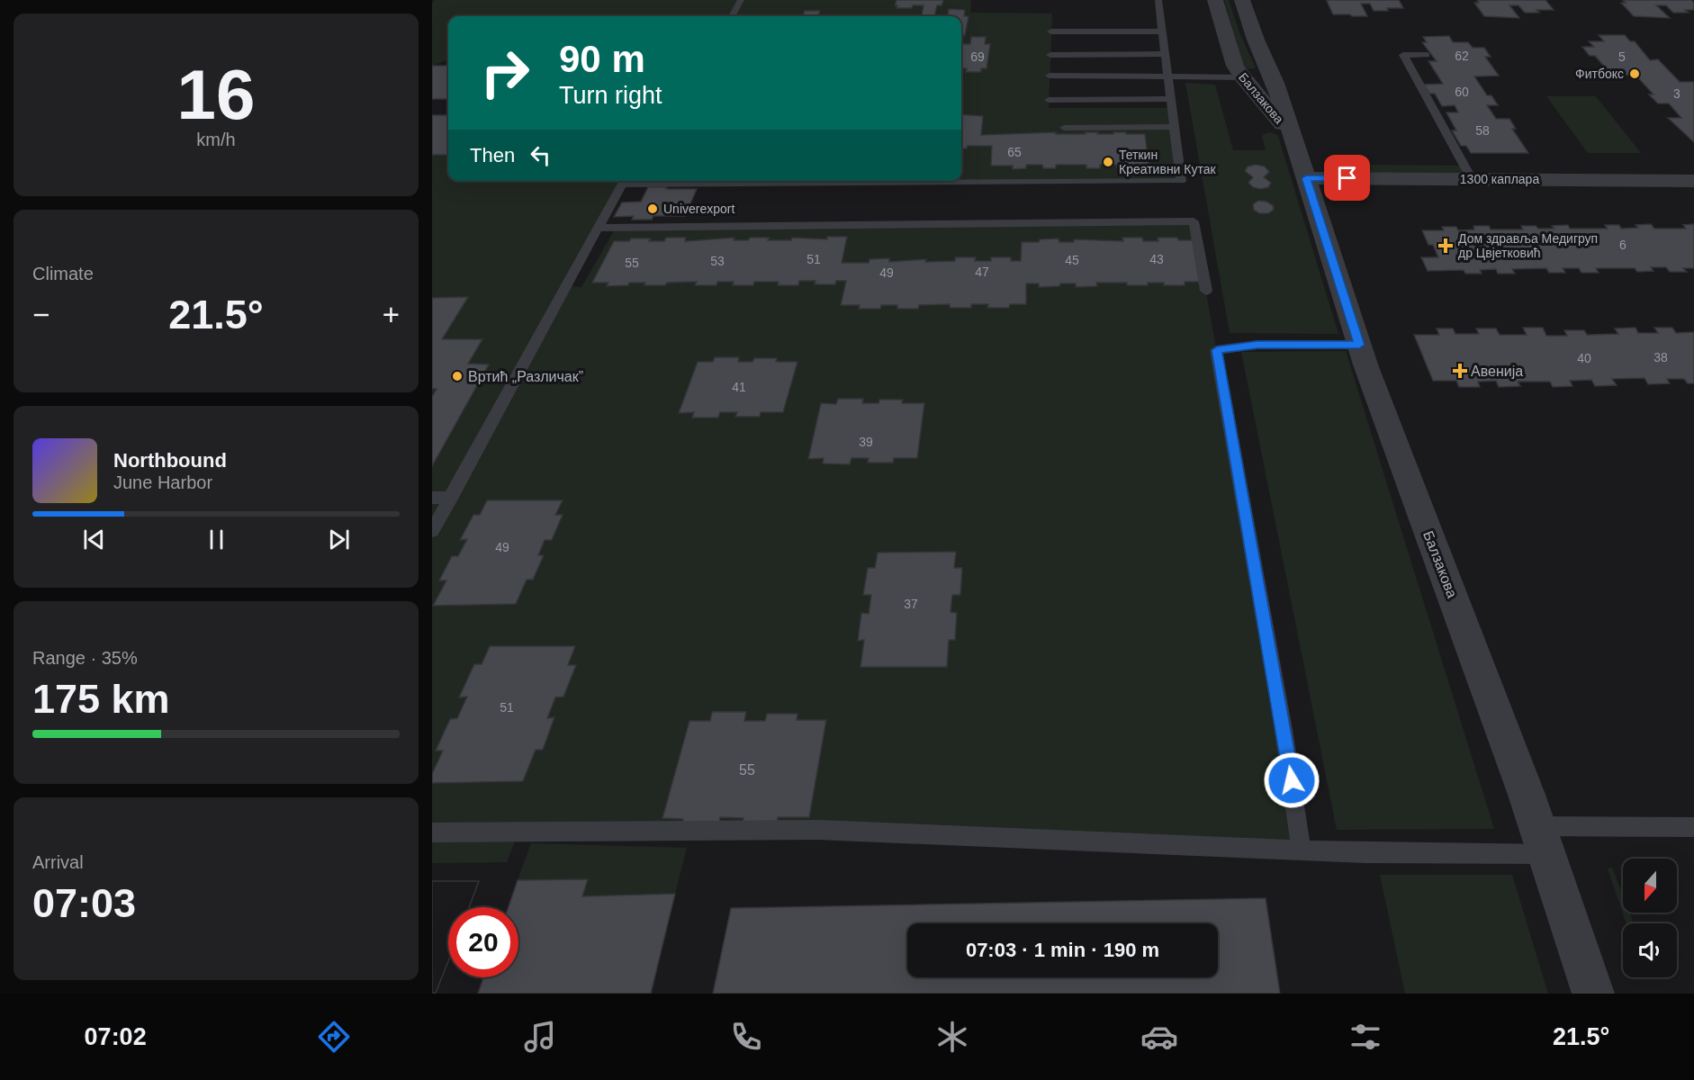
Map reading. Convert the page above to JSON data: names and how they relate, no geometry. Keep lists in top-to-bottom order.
{
  "streets": {
    "street": ["Балзакова", "1300 каплара"]
  },
  "crossings": [
    ["Балзакова", "1300 каплара"]
  ],
  "places": {
    "other": [
      "Фитбокс",
      "Теткин Креативни Кутак",
      "Univerexport",
      "Вртић „Различак”"
    ],
    "health": ["Дом здравља Медигруп др Цвјетковић", "Авенија"]
  },
  "house_numbers": [
    "62",
    "69",
    "5",
    "60",
    "3",
    "58",
    "65",
    "6",
    "51",
    "43",
    "45",
    "53",
    "55",
    "47",
    "49",
    "38",
    "40",
    "41",
    "39",
    "49",
    "37",
    "51",
    "55"
  ],
  "north": "bottom",
  "page": {
    "tile": [
      ["16", "km/h"],
      "Climate",
      ["Range · 35%", "175 km"],
      ["Arrival", "07:03"]
    ],
    "turn": ["90 m", "Turn right"],
    "then": "Then",
    "heat": ["−", "21.5°", "+"],
    "song": ["Northbound", "June Harbor"],
    "limit": "20",
    "trip": "07:03 · 1 min · 190 m",
    "tabs": ["07:02", "21.5°"]
  }
}
